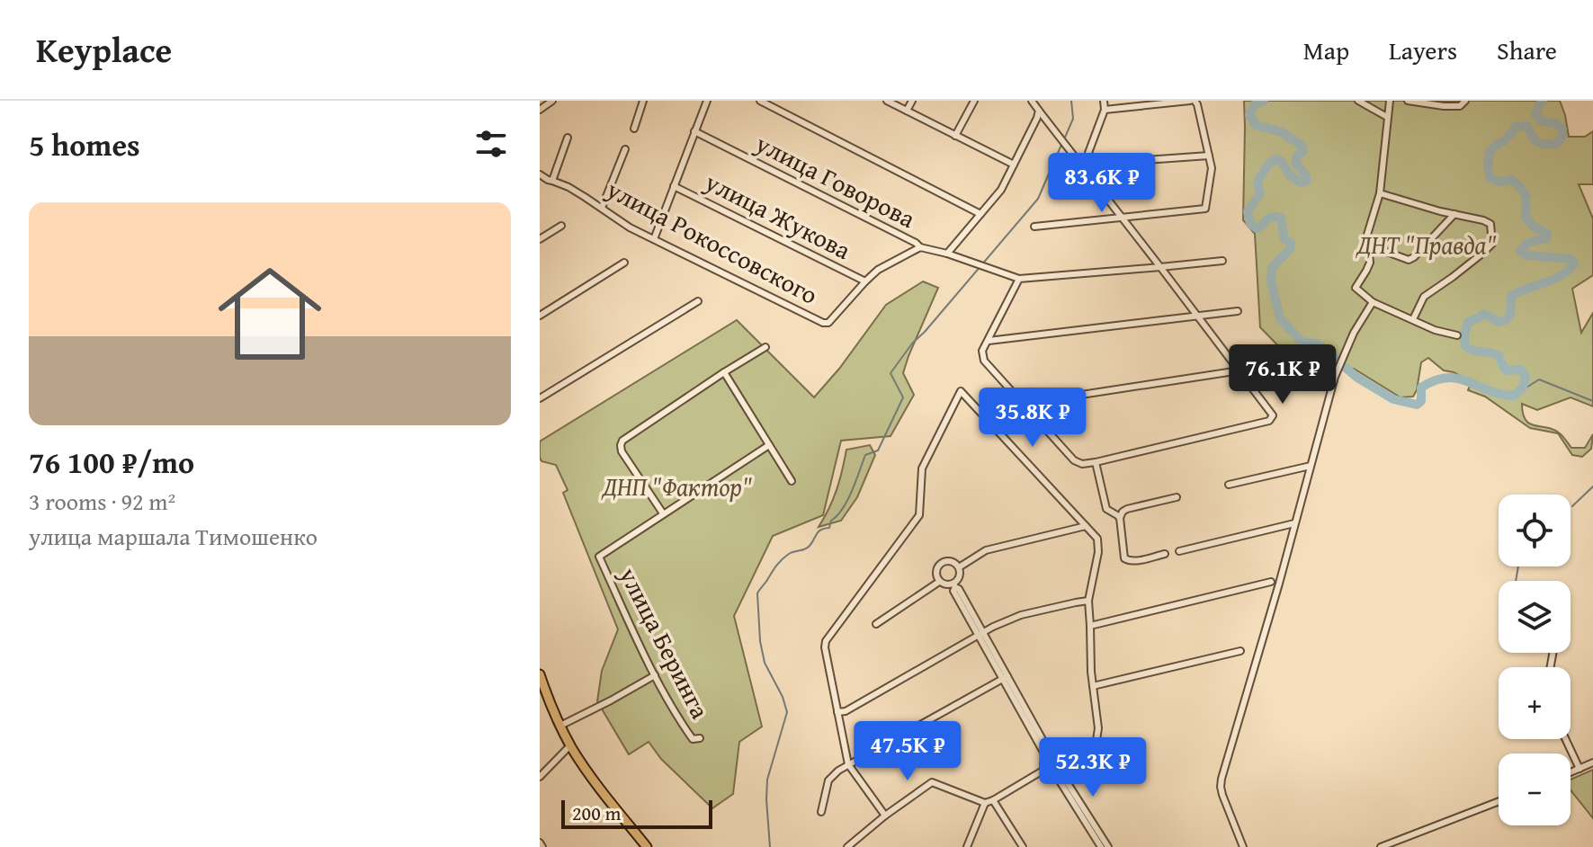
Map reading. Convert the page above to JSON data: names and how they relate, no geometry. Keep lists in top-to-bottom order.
{
  "streets": {
    "street": [
      "улица Говорова",
      "улица Жукова",
      "улица Рокоссовского",
      "улица Беринга"
    ]
  },
  "crossings": [
    ["улица Говорова", "улица Рокоссовского"],
    ["улица Жукова", "улица Рокоссовского"]
  ],
  "parks": ["ДНТ \"Правда\"", "ДНП \"Фактор\""],
  "scale_bar": "200 m",
  "page": {
    "header": "Keyplace",
    "nav": ["Map", "Layers", "Share"],
    "heading": "5 homes",
    "price": [
      "83.6K ₽",
      "76.1K ₽",
      "35.8K ₽",
      "47.5K ₽",
      "52.3K ₽"
    ],
    "list": [
      {
        "name": "76 100 ₽/mo",
        "note": "3 rooms · 92 m² · улица маршала Тимошенко"
      }
    ],
    "map_buttons": ["+", "−"],
    "scale": "200 m"
  }
}
